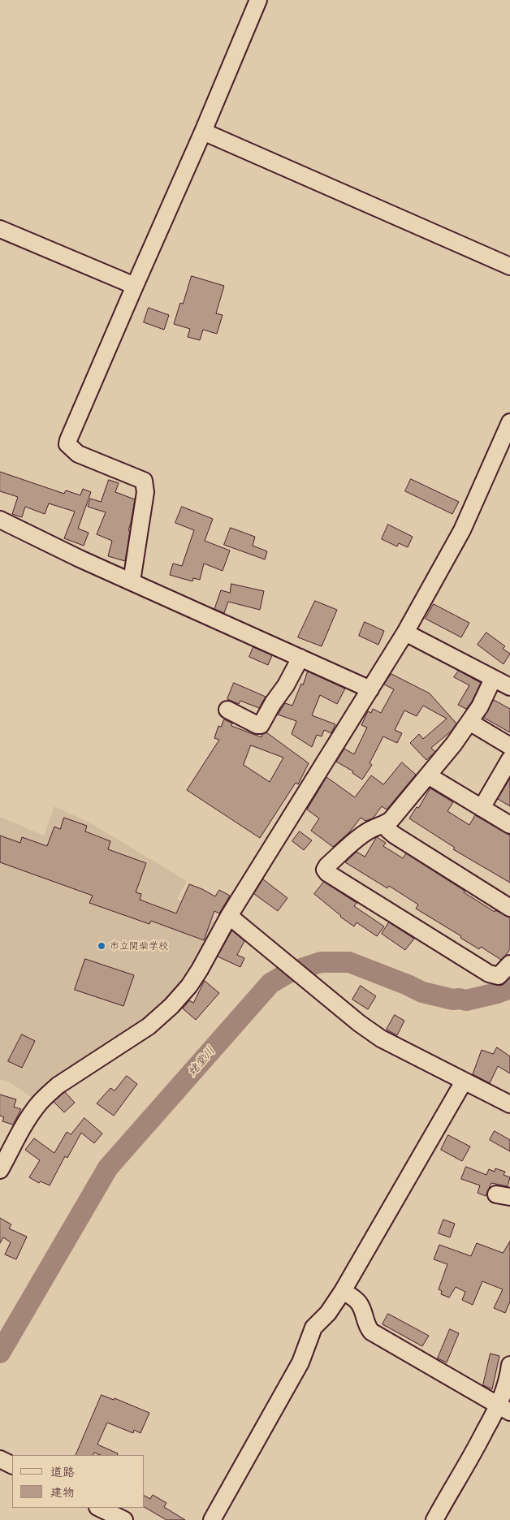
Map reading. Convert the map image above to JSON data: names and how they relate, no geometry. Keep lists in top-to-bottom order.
{
  "water": ["姥堂川"],
  "places": ["市立関柴学校"],
  "legend": ["道路", "建物"]
}
